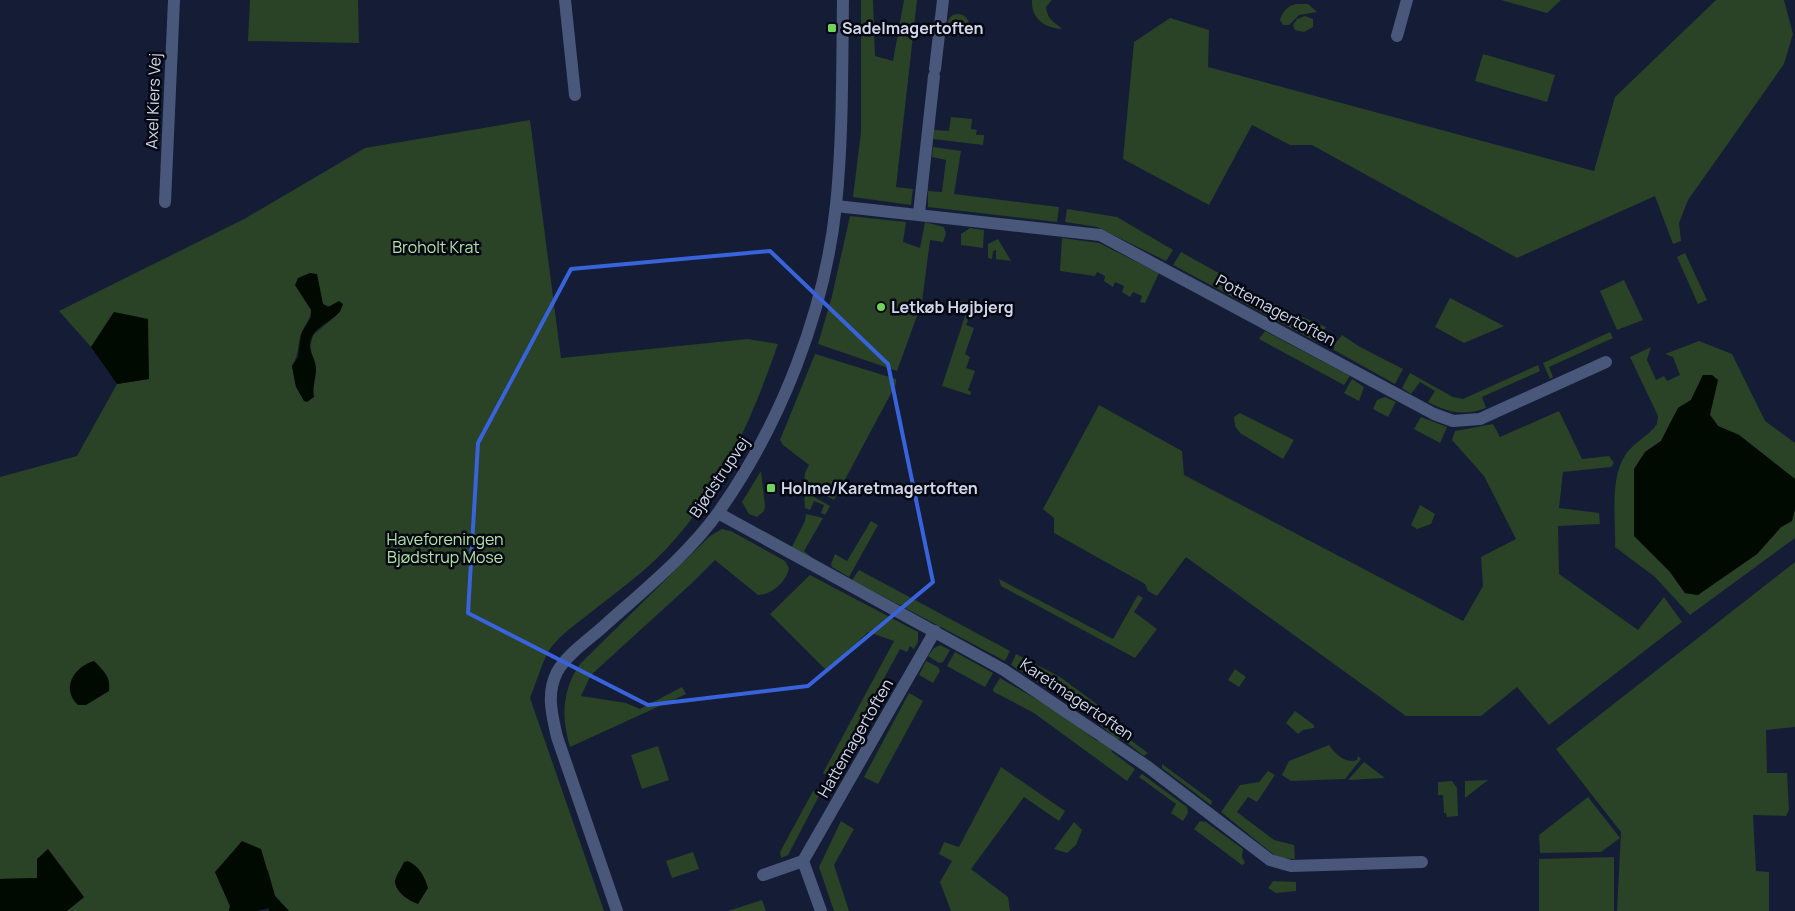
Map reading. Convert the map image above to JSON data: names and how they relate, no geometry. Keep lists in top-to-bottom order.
{
  "streets": {
    "street": [
      "Axel Kiers Vej",
      "Pottemagertoften",
      "Bjødstrupvej",
      "Karetmagertoften",
      "Hattemagertoften"
    ]
  },
  "crossings": [
    ["Pottemagertoften", "Bjødstrupvej"],
    ["Bjødstrupvej", "Karetmagertoften"],
    ["Karetmagertoften", "Hattemagertoften"]
  ],
  "parks": ["Broholt Krat", "Haveforeningen Bjødstrup Mose"],
  "places": {
    "transit": ["Sadelmagertoften", "Holme/Karetmagertoften"],
    "other": ["Letkøb Højbjerg"]
  }
}
